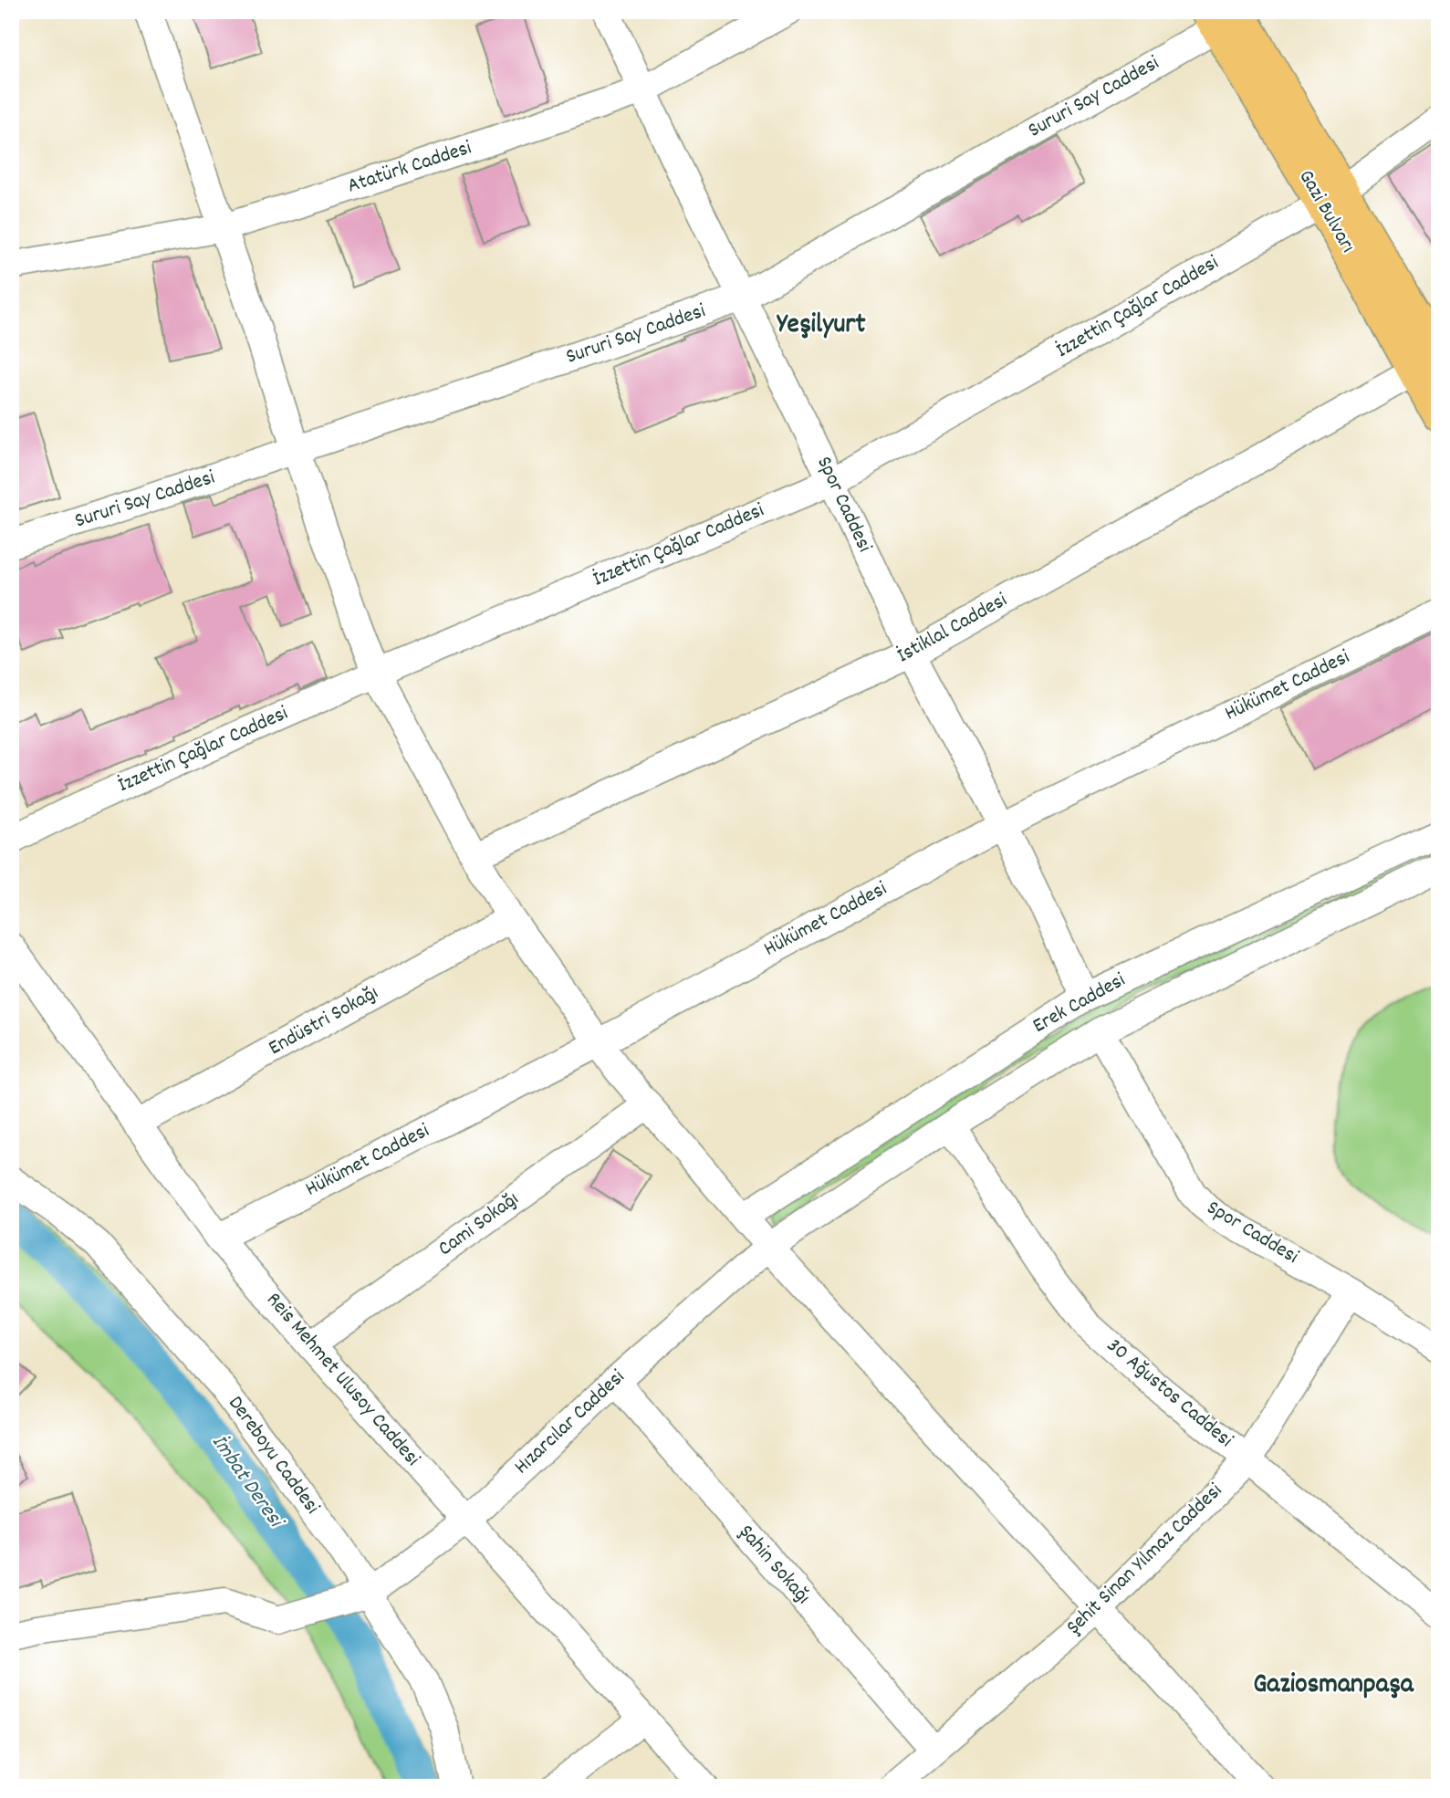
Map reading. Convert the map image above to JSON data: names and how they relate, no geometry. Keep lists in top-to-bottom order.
{
  "streets": {
    "main road": ["Gazi Bulvarı"],
    "street": [
      "Sururi Say Caddesi",
      "Atatürk Caddesi",
      "İzzettin Çağlar Caddesi",
      "Spor Caddesi",
      "İstiklal Caddesi",
      "Hükümet Caddesi",
      "Erek Caddesi",
      "Endüstri Sokağı",
      "Cami Sokağı",
      "Reis Mehmet Ulusoy Caddesi",
      "30 Ağustos Caddesi",
      "Hızarcılar Caddesi",
      "Dereboyu Caddesi",
      "Şehit Sinan Yılmaz Caddesi",
      "Şahin Sokağı"
    ]
  },
  "crossings": [
    ["Sururi Say Caddesi", "Gazi Bulvarı"],
    ["Sururi Say Caddesi", "Spor Caddesi"],
    ["Atatürk Caddesi", "Spor Caddesi"],
    ["Gazi Bulvarı", "İzzettin Çağlar Caddesi"],
    ["Gazi Bulvarı", "İstiklal Caddesi"],
    ["İzzettin Çağlar Caddesi", "Spor Caddesi"],
    ["Spor Caddesi", "İstiklal Caddesi"],
    ["Spor Caddesi", "Hükümet Caddesi"],
    ["Spor Caddesi", "Erek Caddesi"],
    ["Spor Caddesi", "Şehit Sinan Yılmaz Caddesi"],
    ["Hükümet Caddesi", "Reis Mehmet Ulusoy Caddesi"],
    ["Erek Caddesi", "30 Ağustos Caddesi"],
    ["Erek Caddesi", "Hızarcılar Caddesi"],
    ["Endüstri Sokağı", "Reis Mehmet Ulusoy Caddesi"],
    ["Cami Sokağı", "Reis Mehmet Ulusoy Caddesi"],
    ["Reis Mehmet Ulusoy Caddesi", "Hızarcılar Caddesi"],
    ["30 Ağustos Caddesi", "Şehit Sinan Yılmaz Caddesi"],
    ["Hızarcılar Caddesi", "Dereboyu Caddesi"],
    ["Hızarcılar Caddesi", "Şahin Sokağı"],
    ["Şehit Sinan Yılmaz Caddesi", "Şahin Sokağı"]
  ],
  "districts": ["Yeşilyurt", "Gaziosmanpaşa"],
  "water": ["İmbat Deresi"]
}
